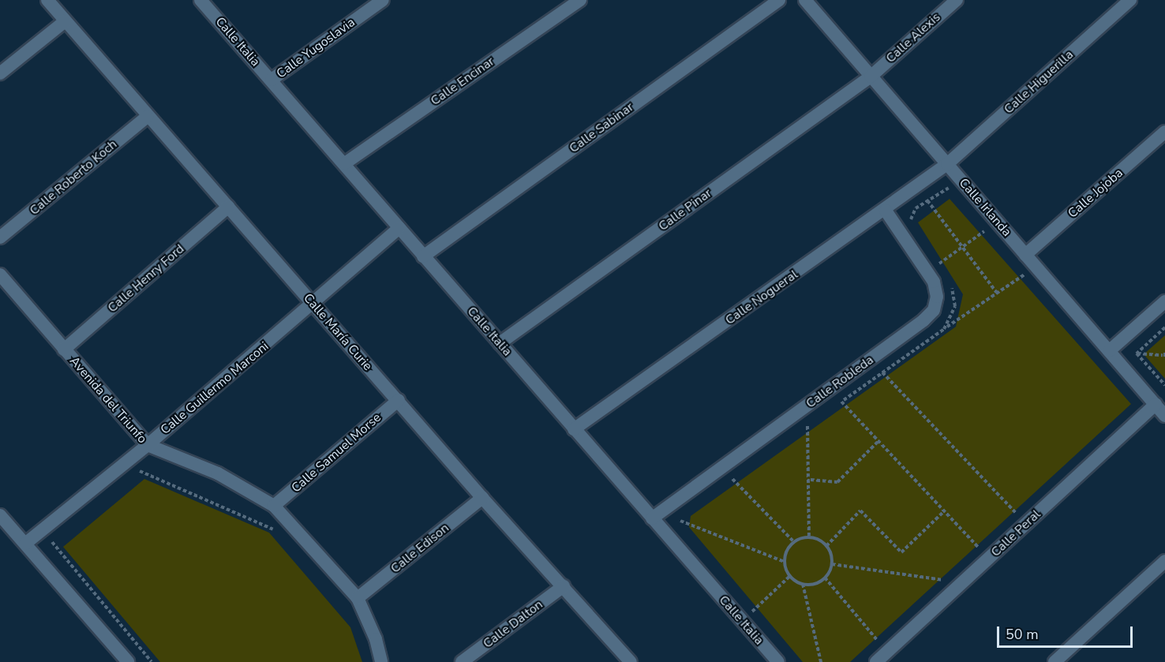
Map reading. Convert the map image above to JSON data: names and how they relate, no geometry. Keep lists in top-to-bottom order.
{
  "streets": {
    "street": [
      "Calle Alexis",
      "Calle Italia",
      "Calle Yugoslavia",
      "Calle Encinar",
      "Calle Higuerilla",
      "Calle Sabinar",
      "Calle Roberto Koch",
      "Calle Jojoba",
      "Calle Irlanda",
      "Calle Pinar",
      "Calle Henry Ford",
      "Calle Nogueral",
      "Calle María Curie",
      "Calle Robleda",
      "Calle Guillermo Marconi",
      "Avenida del Triunfo",
      "Calle Samuel Morse",
      "Calle Peral",
      "Calle Edison",
      "Calle Dalton"
    ]
  },
  "crossings": [
    ["Calle Alexis", "Calle Irlanda"],
    ["Calle Alexis", "Calle Pinar"],
    ["Calle Italia", "Calle Yugoslavia"],
    ["Calle Italia", "Calle Encinar"],
    ["Calle Italia", "Calle Sabinar"],
    ["Calle Italia", "Calle Pinar"],
    ["Calle Italia", "Calle Nogueral"],
    ["Calle Italia", "Calle Robleda"],
    ["Calle Italia", "Calle Guillermo Marconi"],
    ["Calle Higuerilla", "Calle Irlanda"],
    ["Calle Higuerilla", "Calle Nogueral"],
    ["Calle Roberto Koch", "Calle María Curie"],
    ["Calle Jojoba", "Calle Irlanda"],
    ["Calle Irlanda", "Calle Pinar"],
    ["Calle Irlanda", "Calle Nogueral"],
    ["Calle Irlanda", "Calle Peral"],
    ["Calle Henry Ford", "Calle María Curie"],
    ["Calle Henry Ford", "Avenida del Triunfo"],
    ["Calle Nogueral", "Calle Robleda"],
    ["Calle María Curie", "Calle Guillermo Marconi"],
    ["Calle María Curie", "Calle Samuel Morse"],
    ["Calle María Curie", "Calle Edison"],
    ["Calle María Curie", "Calle Dalton"],
    ["Calle Guillermo Marconi", "Avenida del Triunfo"],
    ["Avenida del Triunfo", "Calle Samuel Morse"],
    ["Avenida del Triunfo", "Calle Edison"]
  ],
  "scale_bar": "50 m"
}
